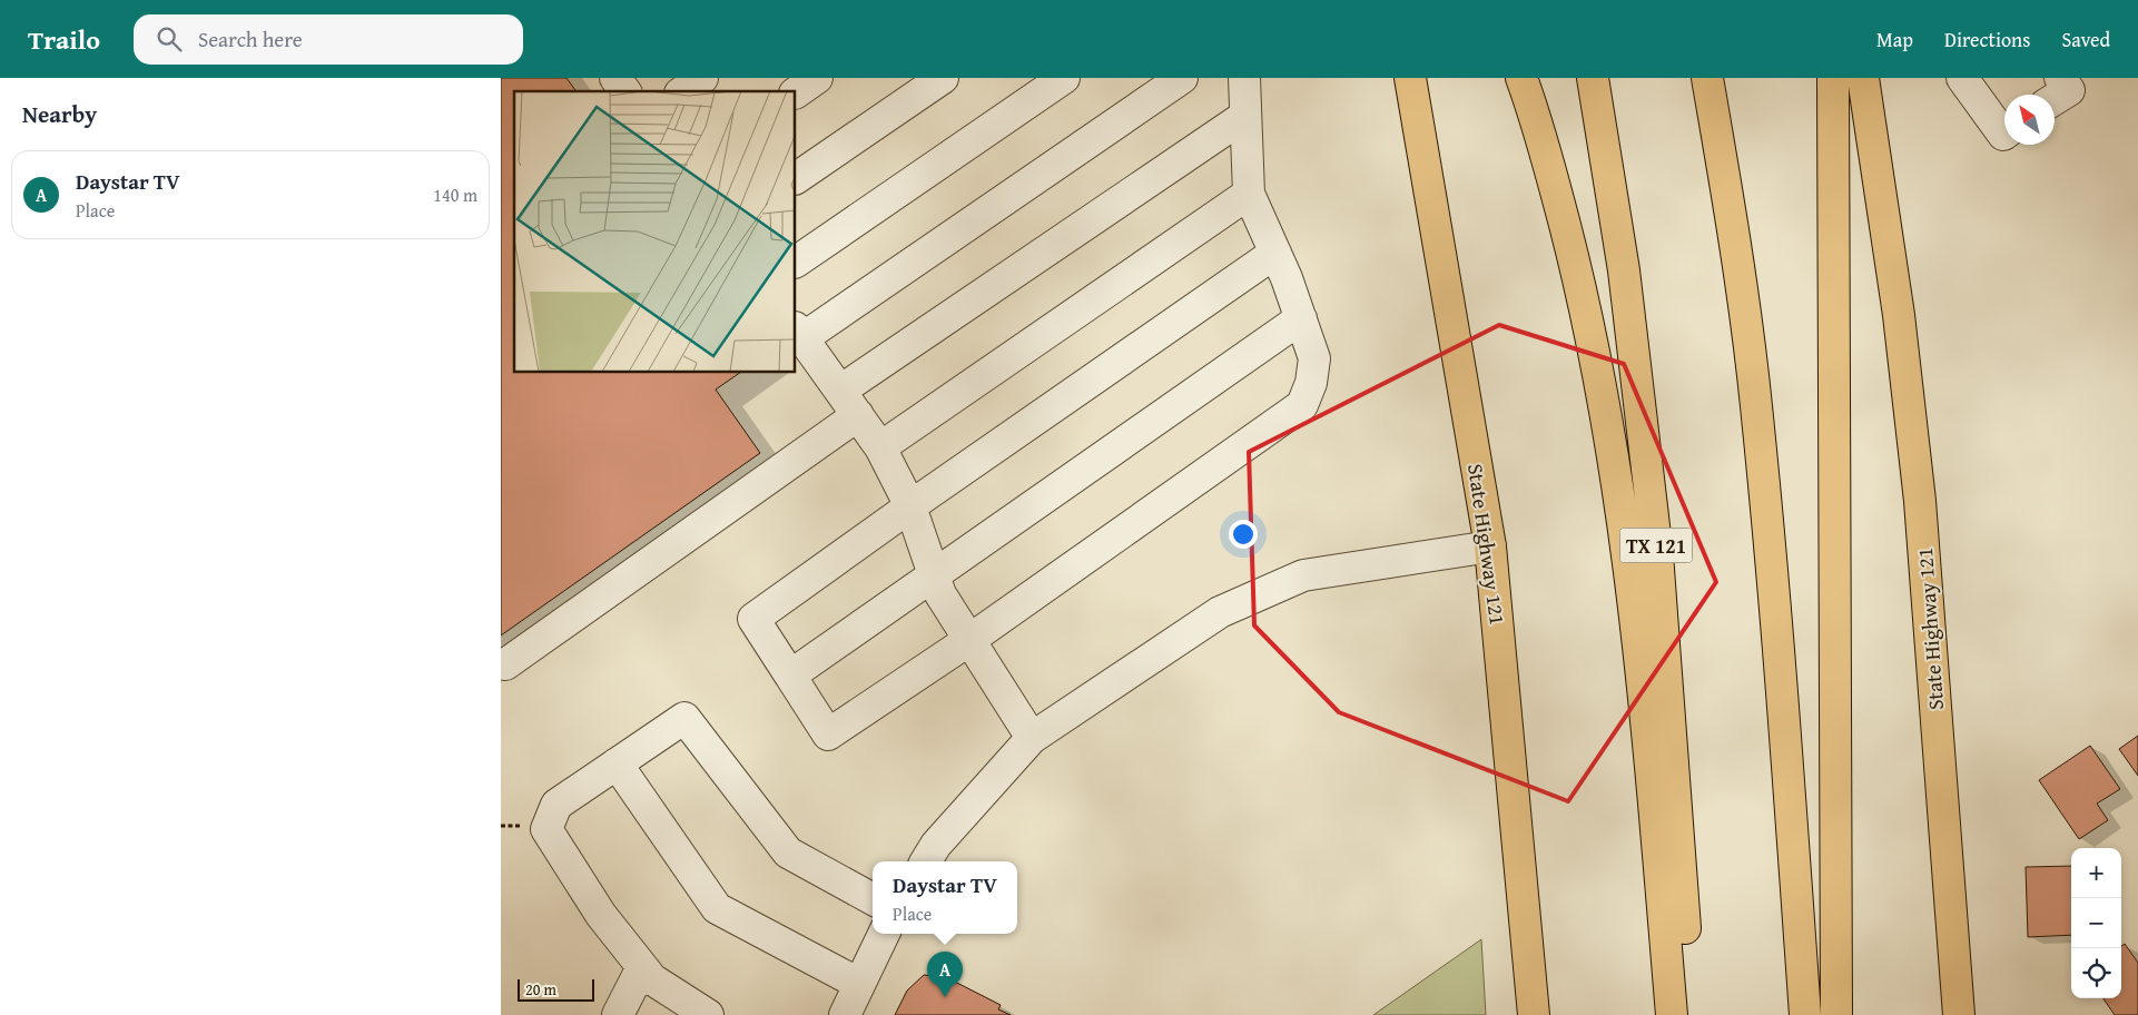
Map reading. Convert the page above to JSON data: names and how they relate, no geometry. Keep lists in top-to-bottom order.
{
  "streets": {
    "main road": ["State Highway 121", "TX 121"]
  },
  "scale_bar": "20 m",
  "north": "top left",
  "page": {
    "header": "Trailo",
    "search": "Search here",
    "nav": ["Map", "Directions", "Saved"],
    "heading": "Nearby",
    "list": [
      {
        "mark": "A",
        "name": "Daystar TV",
        "note": "Place",
        "value": "140 m"
      }
    ],
    "map_buttons": ["+", "−"],
    "popup": ["Daystar TV", "Place"],
    "pins": "A",
    "scale": "20 m"
  }
}
